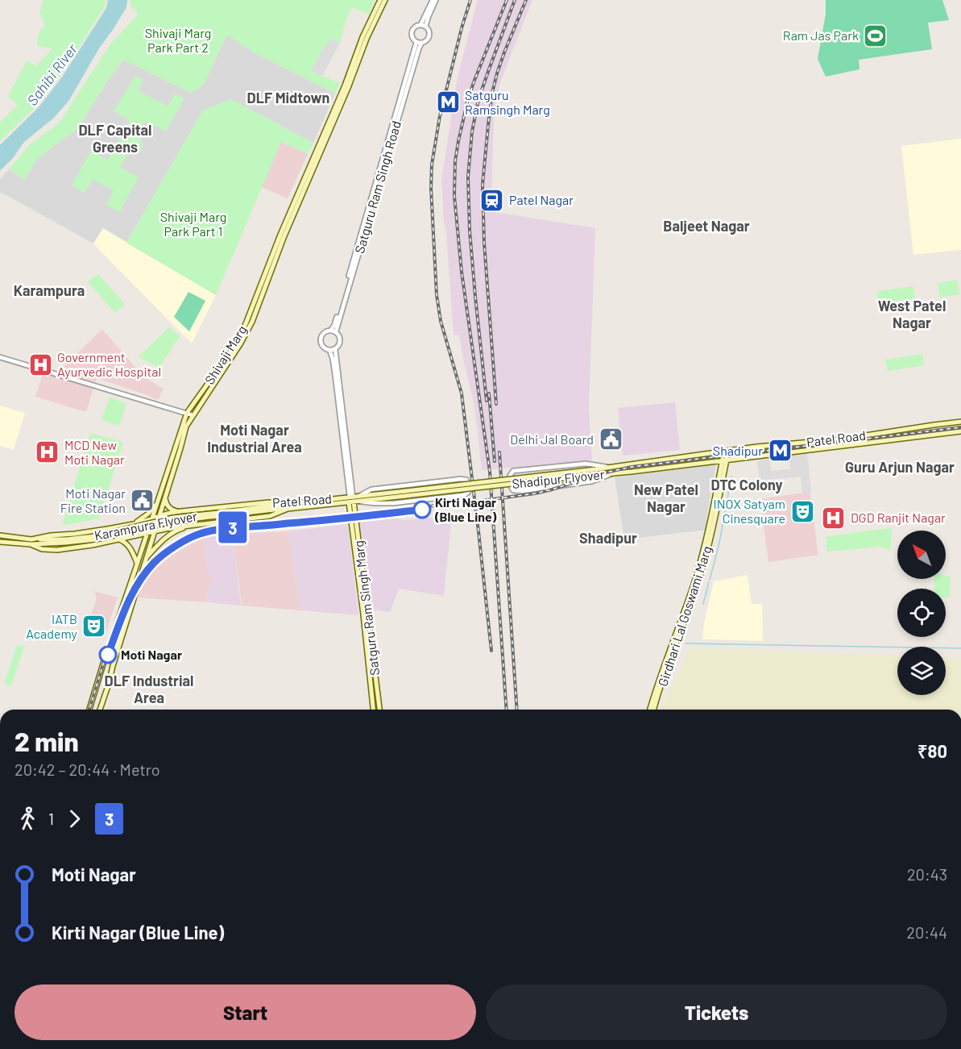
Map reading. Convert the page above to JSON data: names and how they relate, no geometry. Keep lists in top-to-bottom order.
{
  "streets": {
    "main road": [
      "Shivaji Marg",
      "Patel Road",
      "Shadipur Flyover",
      "Karampura Flyover",
      "Satguru Ram Singh Marg",
      "Girdhari Lal Goswami Marg"
    ],
    "street": ["Satguru Ram Singh Road"]
  },
  "crossings": [
    ["Shivaji Marg", "Patel Road"],
    ["Patel Road", "Shadipur Flyover"],
    ["Patel Road", "Karampura Flyover"],
    ["Patel Road", "Satguru Ram Singh Marg"],
    ["Patel Road", "Girdhari Lal Goswami Marg"]
  ],
  "districts": [
    "DLF Midtown",
    "DLF Capital Greens",
    "Baljeet Nagar",
    "Karampura",
    "West Patel Nagar",
    "Moti Nagar Industrial Area",
    "Guru Arjun Nagar",
    "DTC Colony",
    "New Patel Nagar",
    "Shadipur",
    "DLF Industrial Area"
  ],
  "water": ["Sahibi River"],
  "parks": ["Shivaji Marg Park Part 2", "Shivaji Marg Park Part 1"],
  "places": {
    "sports": ["Ram Jas Park"],
    "metro station": ["Satguru Ramsingh Marg", "Shadipur"],
    "station": ["Patel Nagar"],
    "hospital": ["Government Ayurvedic Hospital", "MCD New Moti Nagar", "DGD Ranjit Nagar"],
    "public building": ["Delhi Jal Board", "Moti Nagar Fire Station"],
    "other": ["Kirti Nagar (Blue Line)", "Moti Nagar"],
    "theatre": ["INOX Satyam Cinesquare", "IATB Academy"]
  },
  "lines": ["metro line 3"],
  "north": "top left",
  "page": {
    "on_map": "3",
    "heading": ["2 min", "20:42 – 20:44 · Metro", "₹80"],
    "legs": ["1", "3"],
    "list": [
      {
        "name": "Moti Nagar",
        "value": "20:43"
      },
      {
        "name": "Kirti Nagar (Blue Line)",
        "value": "20:44"
      }
    ],
    "buttons": ["Start", "Tickets"]
  }
}
